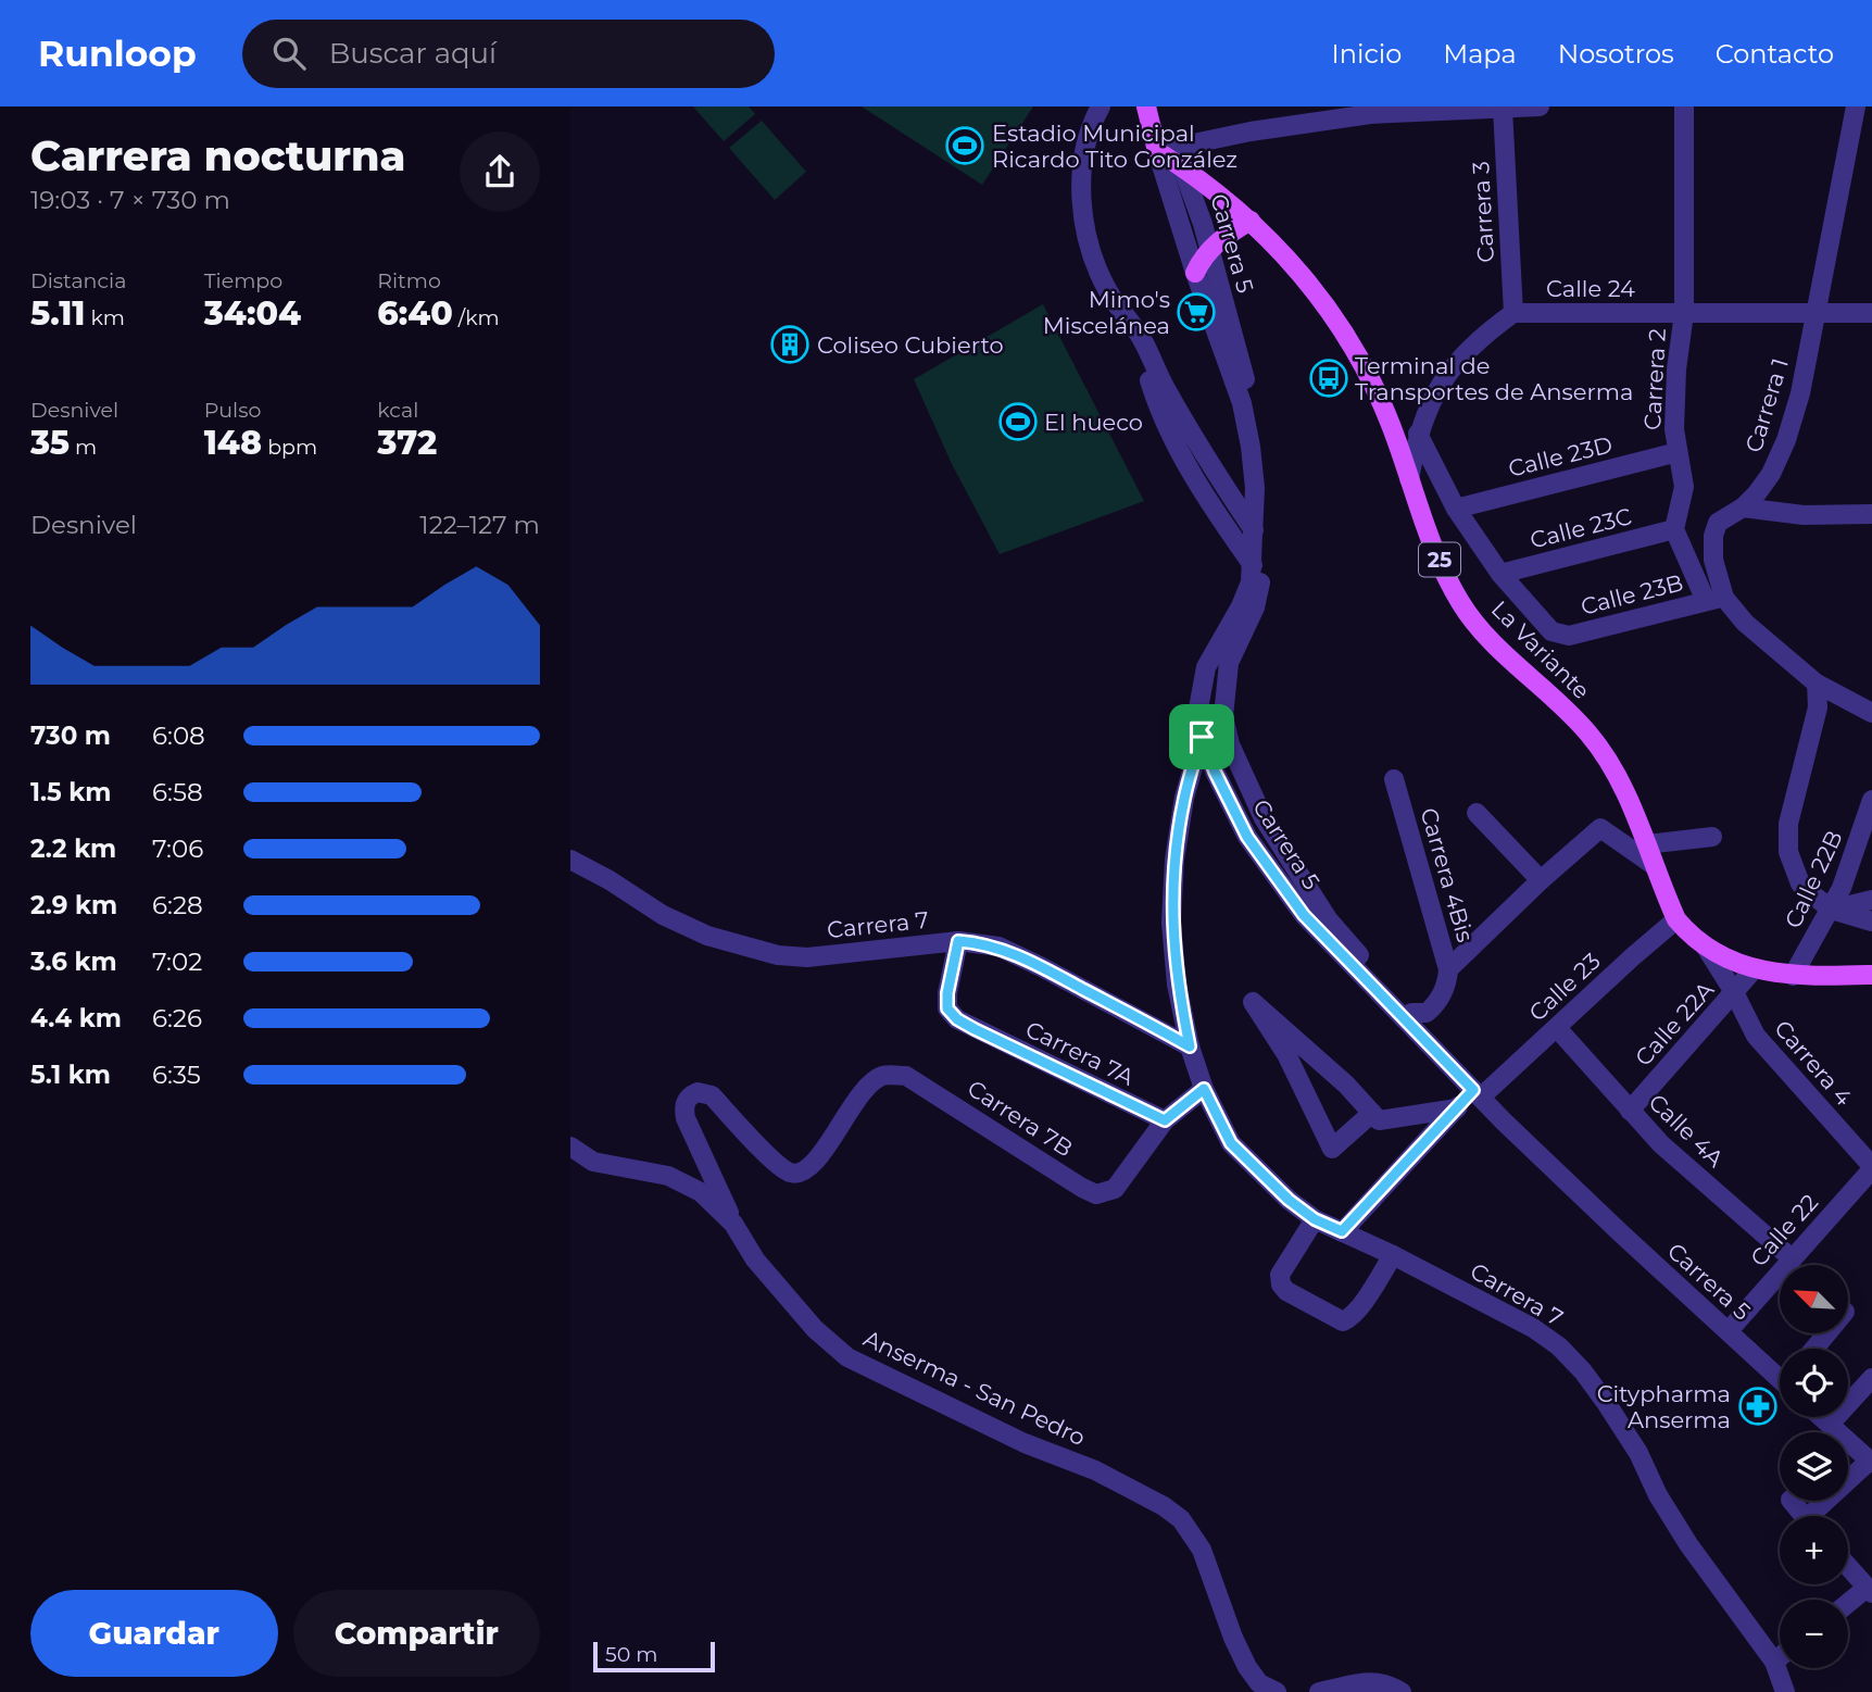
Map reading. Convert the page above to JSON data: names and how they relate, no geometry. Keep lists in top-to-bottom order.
{
  "streets": {
    "main road": ["Carrera 5", "25", "La Variante"],
    "street": [
      "Carrera 3",
      "Calle 24",
      "Carrera 2",
      "Carrera 1",
      "Calle 23D",
      "Calle 23C",
      "Calle 23B",
      "Carrera 4Bis",
      "Calle 22B",
      "Carrera 7",
      "Calle 23",
      "Calle 22A",
      "Carrera 7A",
      "Carrera 4",
      "Carrera 7B",
      "Calle 4A",
      "Calle 22",
      "Anserma - San Pedro"
    ]
  },
  "crossings": [
    ["Carrera 3", "Calle 24"],
    ["Carrera 5", "La Variante"],
    ["Carrera 5", "Carrera 7"],
    ["Carrera 5", "Calle 23"],
    ["Carrera 5", "Calle 22"],
    ["Calle 24", "Carrera 2"],
    ["Calle 24", "Carrera 1"],
    ["Carrera 2", "Calle 23D"],
    ["Carrera 2", "Calle 23C"],
    ["Carrera 1", "Calle 23B"],
    ["Calle 23C", "Calle 23B"],
    ["La Variante", "Calle 22B"],
    ["La Variante", "Calle 23"],
    ["La Variante", "Calle 22A"],
    ["La Variante", "Carrera 4"],
    ["Carrera 7", "Calle 23"],
    ["Carrera 7", "Carrera 7A"],
    ["Calle 23", "Calle 4A"],
    ["Calle 22A", "Carrera 4"],
    ["Calle 22A", "Calle 4A"],
    ["Carrera 7A", "Carrera 7B"],
    ["Carrera 4", "Calle 22"],
    ["Carrera 7B", "Anserma - San Pedro"],
    ["Calle 4A", "Calle 22"]
  ],
  "places": {
    "sports": ["Estadio Municipal Ricardo Tito González", "El hueco"],
    "supermarket": ["Mimo's Miscelánea"],
    "building": ["Coliseo Cubierto"],
    "bus stop": ["Terminal de Transportes de Anserma"],
    "pharmacy": ["Citypharma Anserma"]
  },
  "scale_bar": "50 m",
  "north": "top left",
  "page": {
    "header": "Runloop",
    "search": "Buscar aquí",
    "nav": [
      "Inicio",
      "Mapa",
      "Nosotros",
      "Contacto"
    ],
    "heading": ["Carrera nocturna", "19:03 · 7 × 730 m"],
    "stats": [
      ["Distancia", "5.11 km"],
      ["Tiempo", "34:04"],
      ["Ritmo", "6:40 /km"],
      ["Desnivel", "35 m"],
      ["Pulso", "148 bpm"],
      ["kcal", "372"]
    ],
    "chart": ["Desnivel", "122–127 m"],
    "list": [
      {
        "name": "730 m",
        "note": "6:08"
      },
      {
        "name": "1.5 km",
        "note": "6:58"
      },
      {
        "name": "2.2 km",
        "note": "7:06"
      },
      {
        "name": "2.9 km",
        "note": "6:28"
      },
      {
        "name": "3.6 km",
        "note": "7:02"
      },
      {
        "name": "4.4 km",
        "note": "6:26"
      },
      {
        "name": "5.1 km",
        "note": "6:35"
      }
    ],
    "map_buttons": ["+", "−"],
    "buttons": ["Guardar", "Compartir"],
    "scale": "50 m"
  }
}
